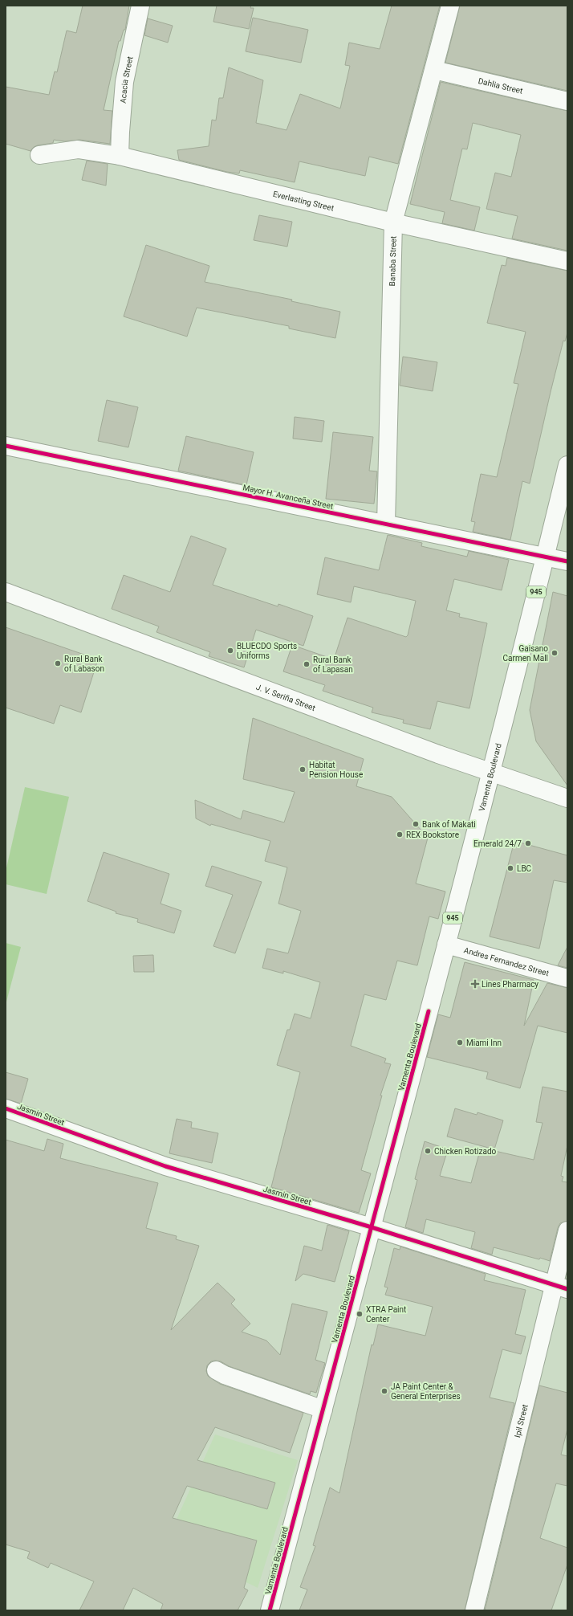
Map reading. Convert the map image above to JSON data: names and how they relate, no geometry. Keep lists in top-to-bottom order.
{
  "streets": {
    "street": [
      "Acacia Street",
      "Dahlia Street",
      "Everlasting Street",
      "Banaba Street",
      "Mayor H. Avanceña Street",
      "945",
      "J. V. Seriña Street",
      "Vamenta Boulevard",
      "Andres Fernandez Street",
      "Jasmin Street",
      "Ipil Street"
    ]
  },
  "crossings": [
    ["Acacia Street", "Everlasting Street"],
    ["Dahlia Street", "Banaba Street"],
    ["Everlasting Street", "Banaba Street"],
    ["Banaba Street", "Mayor H. Avanceña Street"],
    ["Mayor H. Avanceña Street", "Vamenta Boulevard"],
    ["J. V. Seriña Street", "Vamenta Boulevard"],
    ["Vamenta Boulevard", "Andres Fernandez Street"],
    ["Vamenta Boulevard", "Jasmin Street"],
    ["Jasmin Street", "Ipil Street"]
  ],
  "places": {
    "other": [
      "BLUECDO Sports Uniforms",
      "Gaisano Carmen Mall",
      "Rural Bank of Labason",
      "Rural Bank of Lapasan",
      "Habitat Pension House",
      "Bank of Makati",
      "REX Bookstore",
      "Emerald 24/7",
      "LBC",
      "Miami Inn",
      "Chicken Rotizado",
      "XTRA Paint Center",
      "JA Paint Center & General Enterprises"
    ],
    "health": ["Lines Pharmacy"]
  }
}
